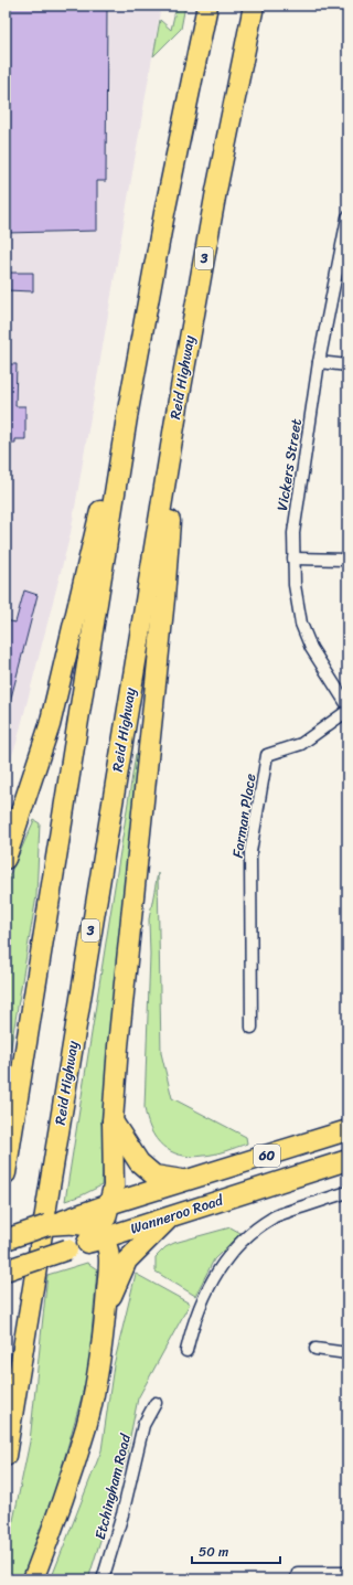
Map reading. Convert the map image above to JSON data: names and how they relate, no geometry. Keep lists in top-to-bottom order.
{
  "streets": {
    "highway": [
      "3",
      "Reid Highway",
      "60",
      "Wanneroo Road"
    ],
    "street": ["Vickers Street", "Farman Place", "Etchingham Road"]
  },
  "scale_bar": "50 m"
}
